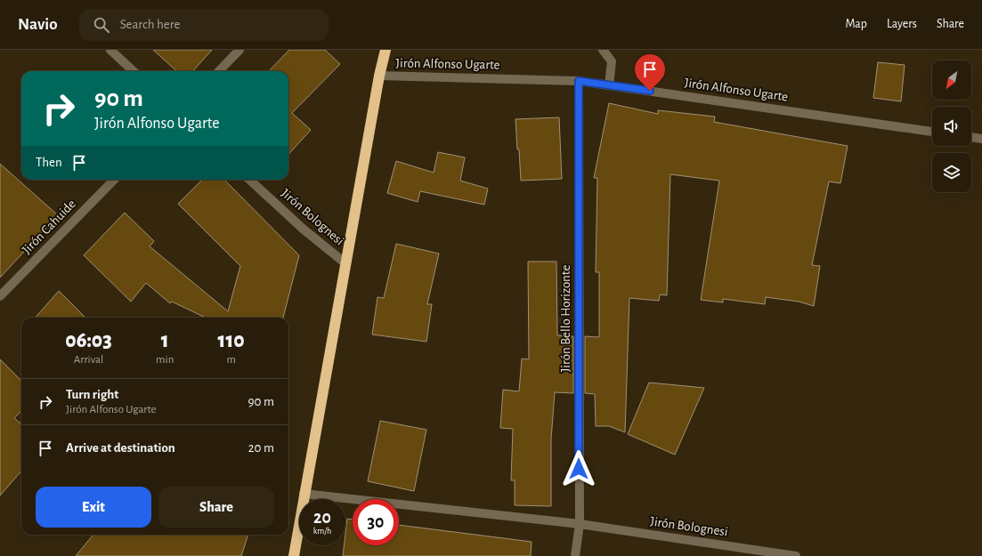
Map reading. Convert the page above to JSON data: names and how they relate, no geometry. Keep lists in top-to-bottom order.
{
  "streets": {
    "street": [
      "Jirón Alfonso Ugarte",
      "Jirón Bolognesi",
      "Jirón Cahuide",
      "Jirón Bello Horizonte"
    ]
  },
  "crossings": [
    ["Jirón Alfonso Ugarte", "Jirón Bello Horizonte"],
    ["Jirón Bolognesi", "Jirón Bello Horizonte"]
  ],
  "north": "bottom left",
  "page": {
    "header": "Navio",
    "search": "Search here",
    "nav": ["Map", "Layers", "Share"],
    "turn": ["90 m", "Jirón Alfonso Ugarte"],
    "then": "Then",
    "eta": [
      "06:03",
      "Arrival",
      "1",
      "min",
      "110",
      "m"
    ],
    "list": [
      {
        "name": "Turn right",
        "note": "Jirón Alfonso Ugarte",
        "value": "90 m"
      },
      {
        "name": "Arrive at destination",
        "value": "20 m"
      }
    ],
    "buttons": ["Exit", "Share"],
    "speed": "20 km/h",
    "limit": "30"
  }
}
